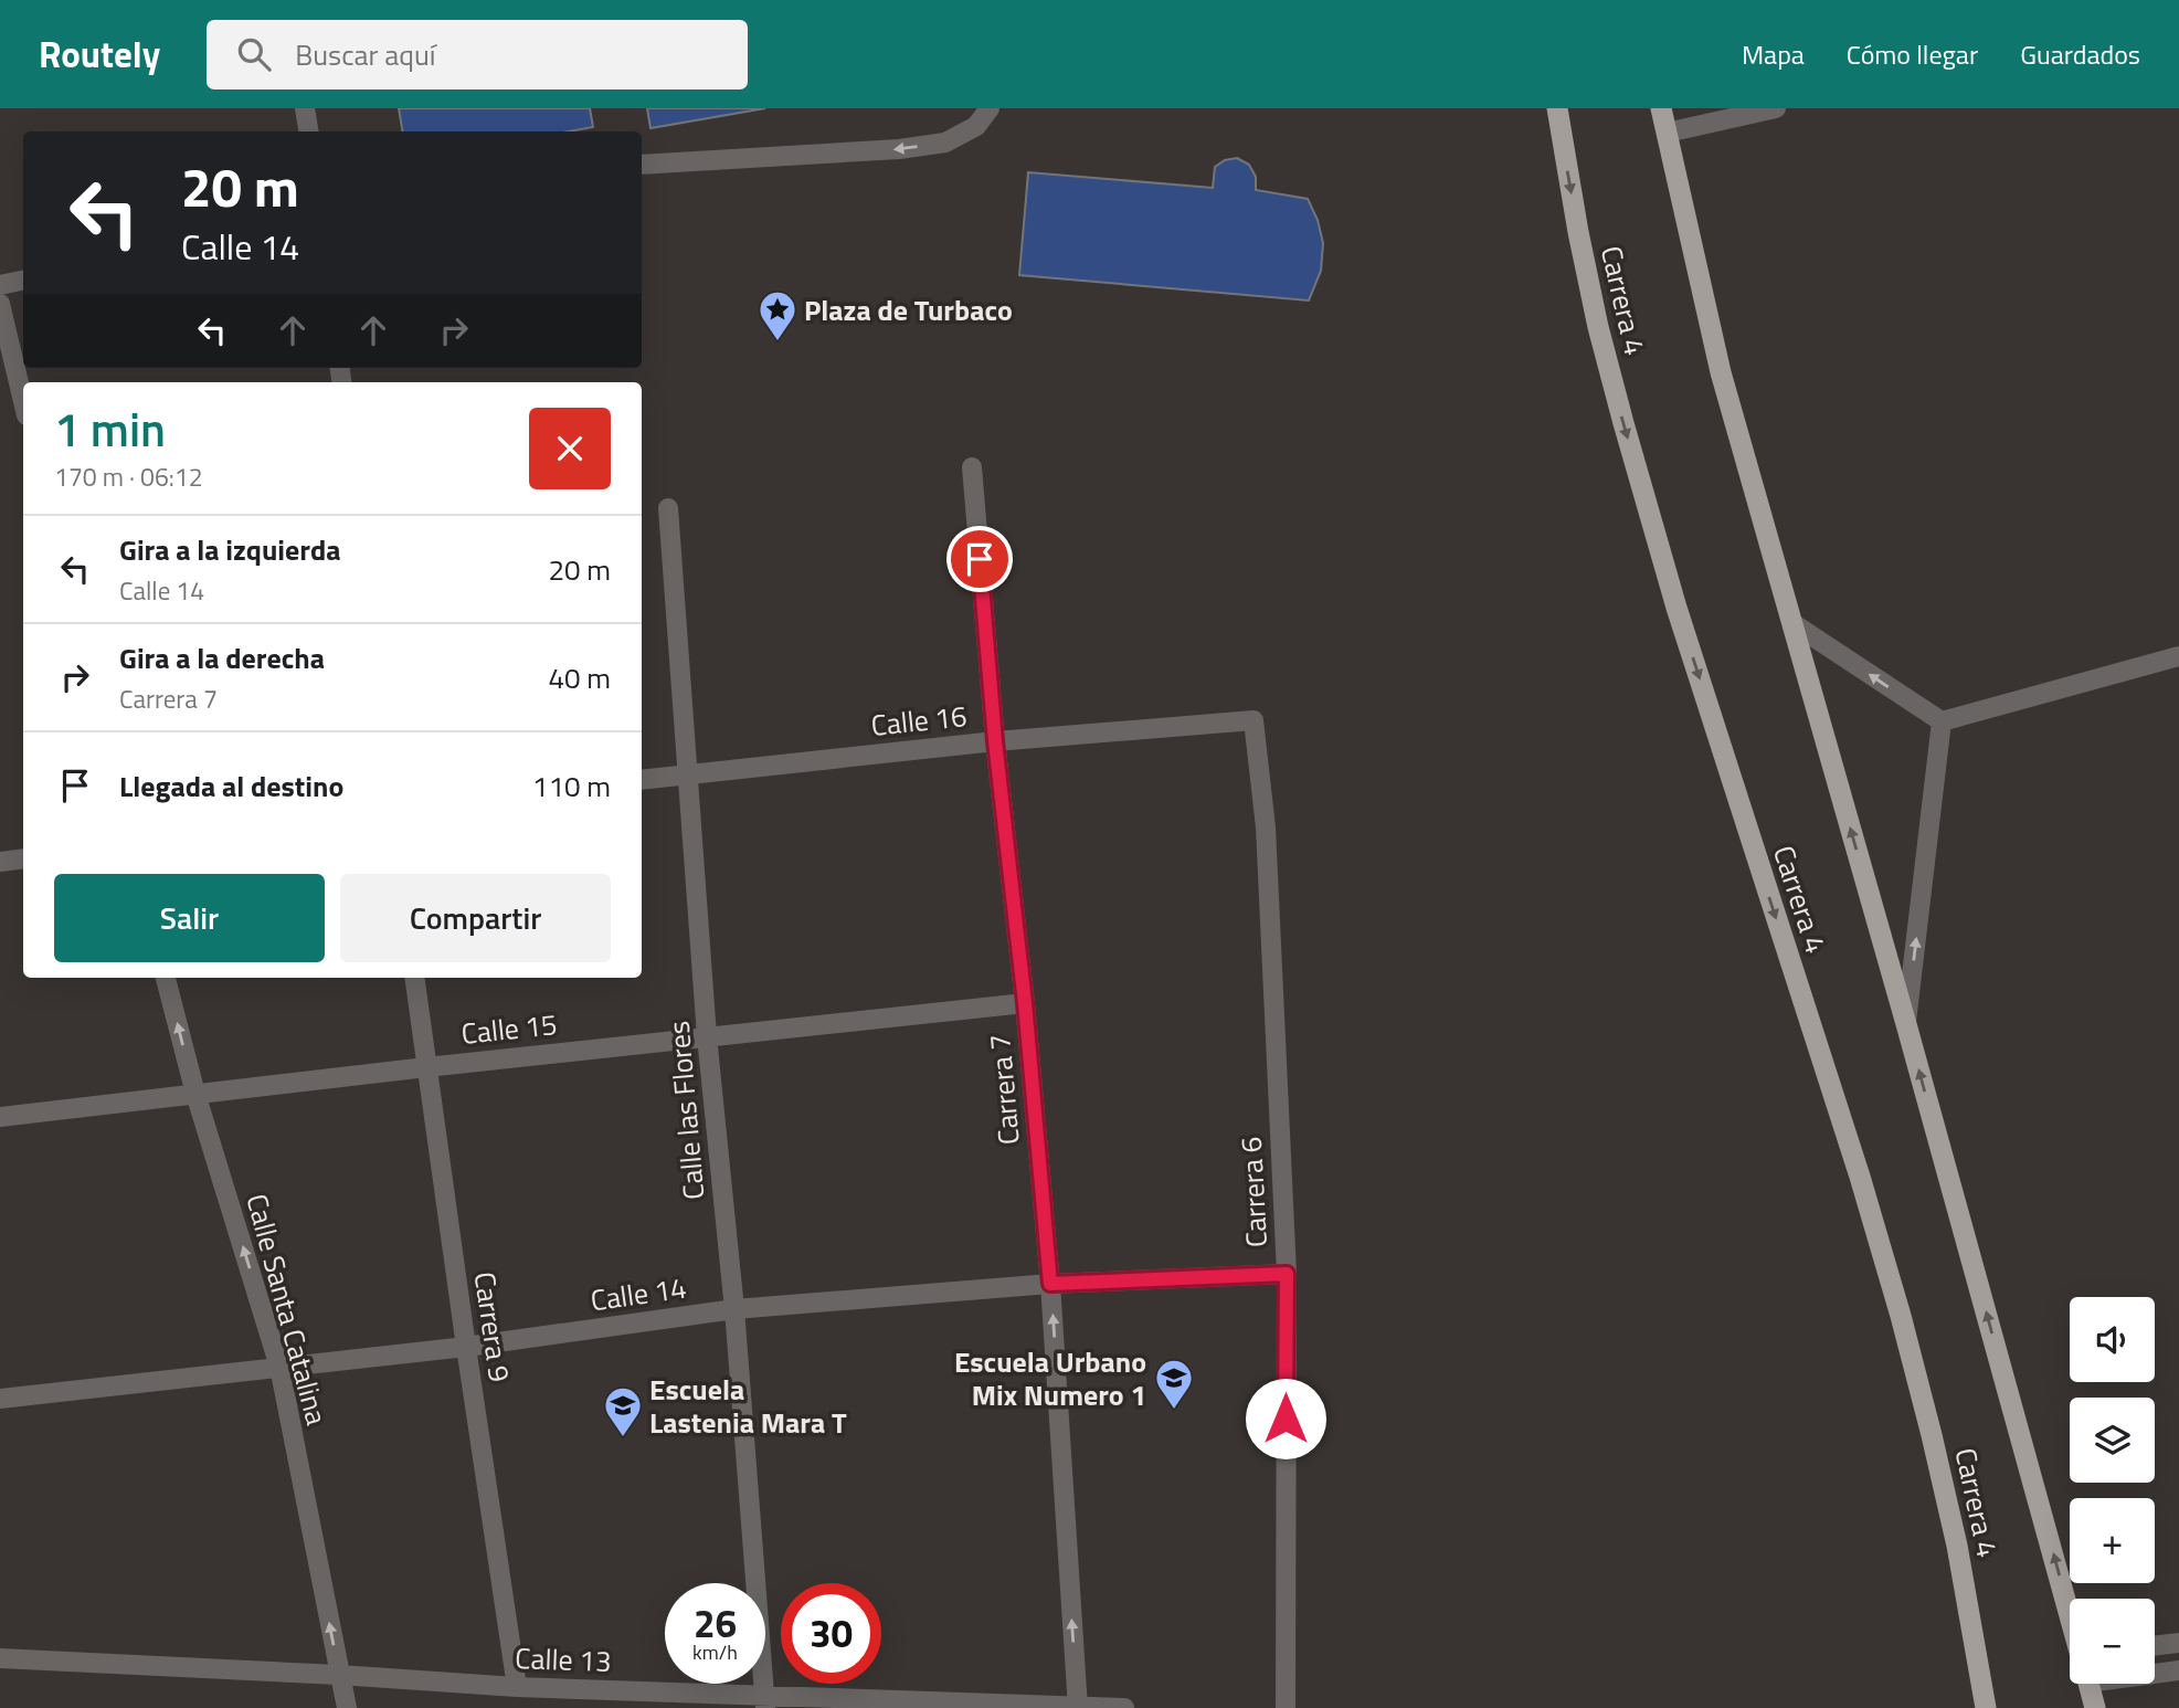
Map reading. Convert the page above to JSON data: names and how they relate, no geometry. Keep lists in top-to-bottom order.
{
  "streets": {
    "highway": ["Carrera 4"],
    "street": [
      "Calle 16",
      "Calle 15",
      "Carrera 7",
      "Calle las Flores",
      "Carrera 6",
      "Calle 14",
      "Calle Santa Catalina",
      "Carrera 9",
      "Calle 13"
    ]
  },
  "crossings": [
    ["Calle 16", "Carrera 7"],
    ["Calle 16", "Calle las Flores"],
    ["Calle 16", "Carrera 6"],
    ["Calle 15", "Carrera 7"],
    ["Calle 15", "Calle las Flores"],
    ["Calle 15", "Calle Santa Catalina"],
    ["Calle 15", "Carrera 9"],
    ["Carrera 7", "Calle 14"],
    ["Carrera 7", "Calle 13"],
    ["Calle las Flores", "Calle 14"],
    ["Calle las Flores", "Calle 13"],
    ["Carrera 6", "Calle 14"],
    ["Calle 14", "Calle Santa Catalina"],
    ["Calle 14", "Carrera 9"],
    ["Calle Santa Catalina", "Calle 13"],
    ["Carrera 9", "Calle 13"]
  ],
  "one_way": ["Calle Santa Catalina"],
  "places": {
    "place": ["Plaza de Turbaco"],
    "school or university": ["Escuela Urbano Mix Numero 1", "Escuela Lastenia Mara T"]
  },
  "page": {
    "header": "Routely",
    "search": "Buscar aquí",
    "nav": ["Mapa", "Cómo llegar", "Guardados"],
    "turn": ["20 m", "Calle 14"],
    "heading": ["1 min", "170 m · 06:12"],
    "list": [
      {
        "name": "Gira a la izquierda",
        "note": "Calle 14",
        "value": "20 m"
      },
      {
        "name": "Gira a la derecha",
        "note": "Carrera 7",
        "value": "40 m"
      },
      {
        "name": "Llegada al destino",
        "value": "110 m"
      }
    ],
    "buttons": ["Salir", "Compartir"],
    "map_buttons": ["+", "−"],
    "speed": "26 km/h",
    "limit": "30"
  }
}
